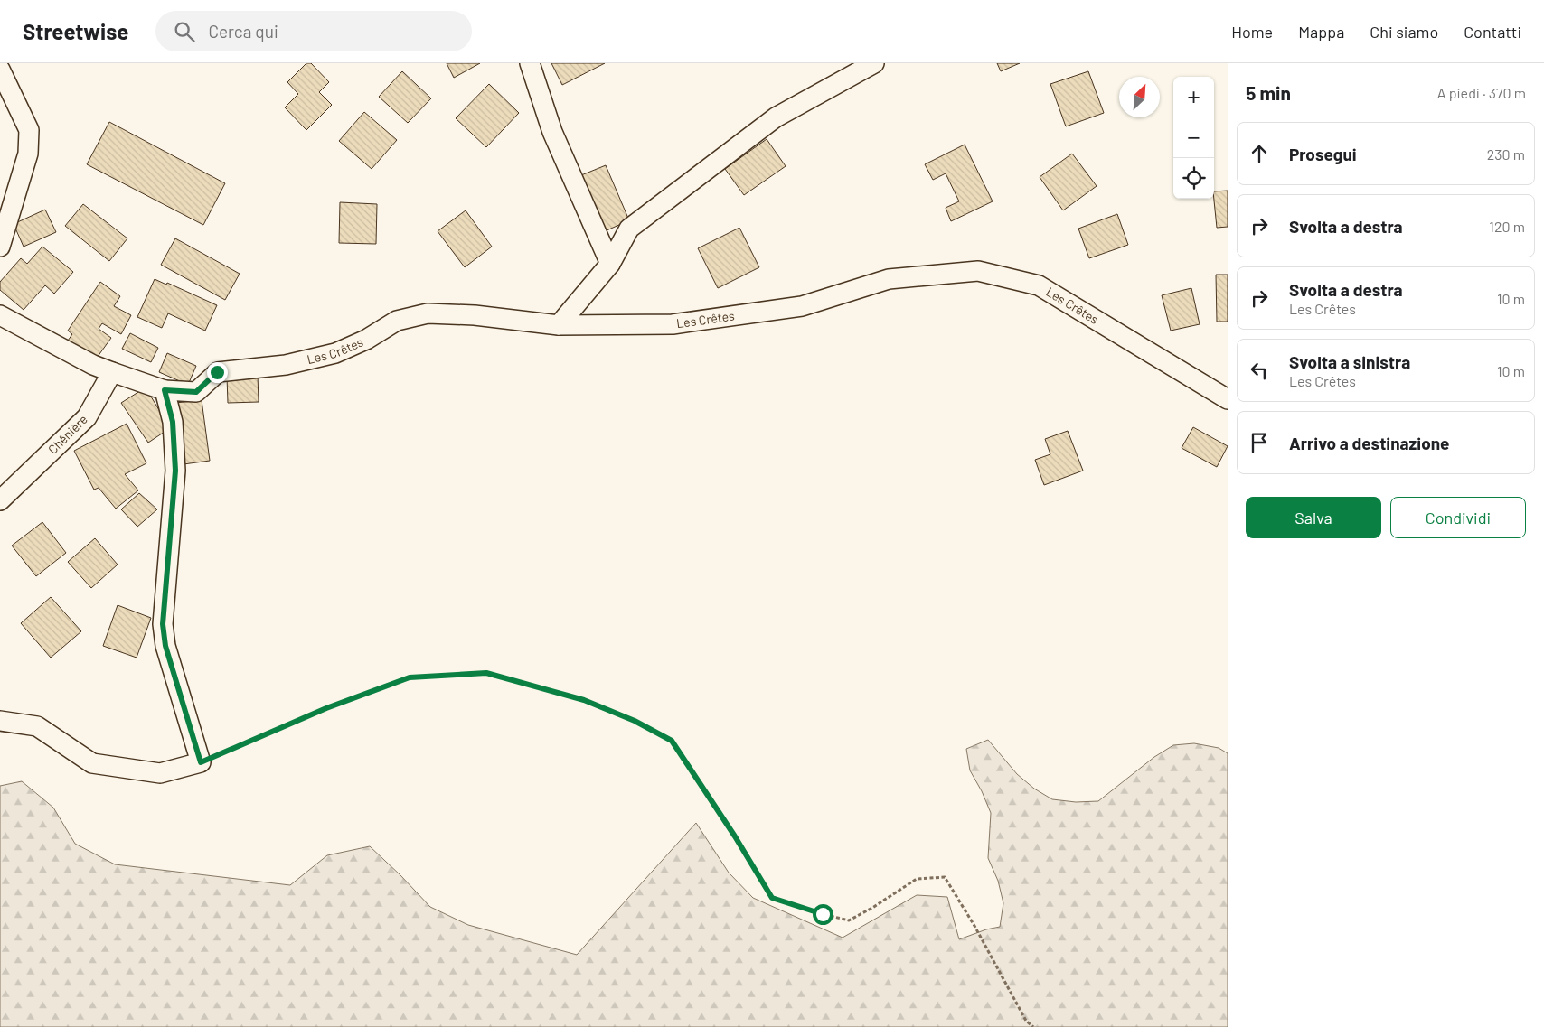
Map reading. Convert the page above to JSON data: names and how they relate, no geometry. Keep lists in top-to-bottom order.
{
  "streets": {
    "street": ["Les Crêtes", "Chênière"]
  },
  "crossings": [
    ["Les Crêtes", "Chênière"]
  ],
  "north": "top right",
  "page": {
    "header": "Streetwise",
    "search": "Cerca qui",
    "nav": [
      "Home",
      "Mappa",
      "Chi siamo",
      "Contatti"
    ],
    "heading": ["5 min", "A piedi · 370 m"],
    "map_buttons": ["+", "−"],
    "list": [
      ["Prosegui", "230 m"],
      ["Svolta a destra", "120 m"],
      ["Svolta a destra", "Les Crêtes", "10 m"],
      ["Svolta a sinistra", "Les Crêtes", "10 m"],
      "Arrivo a destinazione"
    ],
    "buttons": ["Salva", "Condividi"]
  }
}
